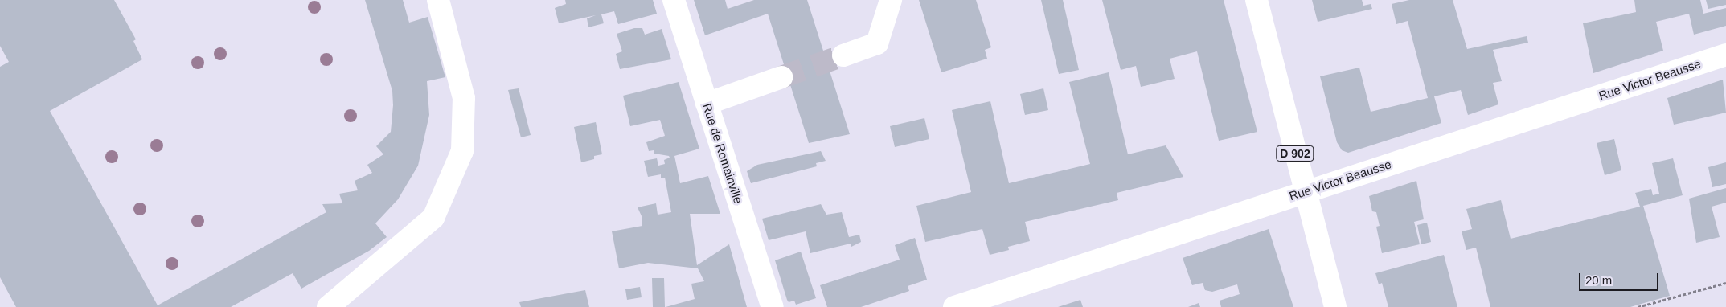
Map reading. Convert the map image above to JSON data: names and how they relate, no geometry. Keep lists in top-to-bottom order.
{
  "streets": {
    "street": ["Rue Victor Beausse", "Rue de Romainville", "D 902"]
  },
  "crossings": [
    ["Rue Victor Beausse", "D 902"]
  ],
  "scale_bar": "20 m"
}
